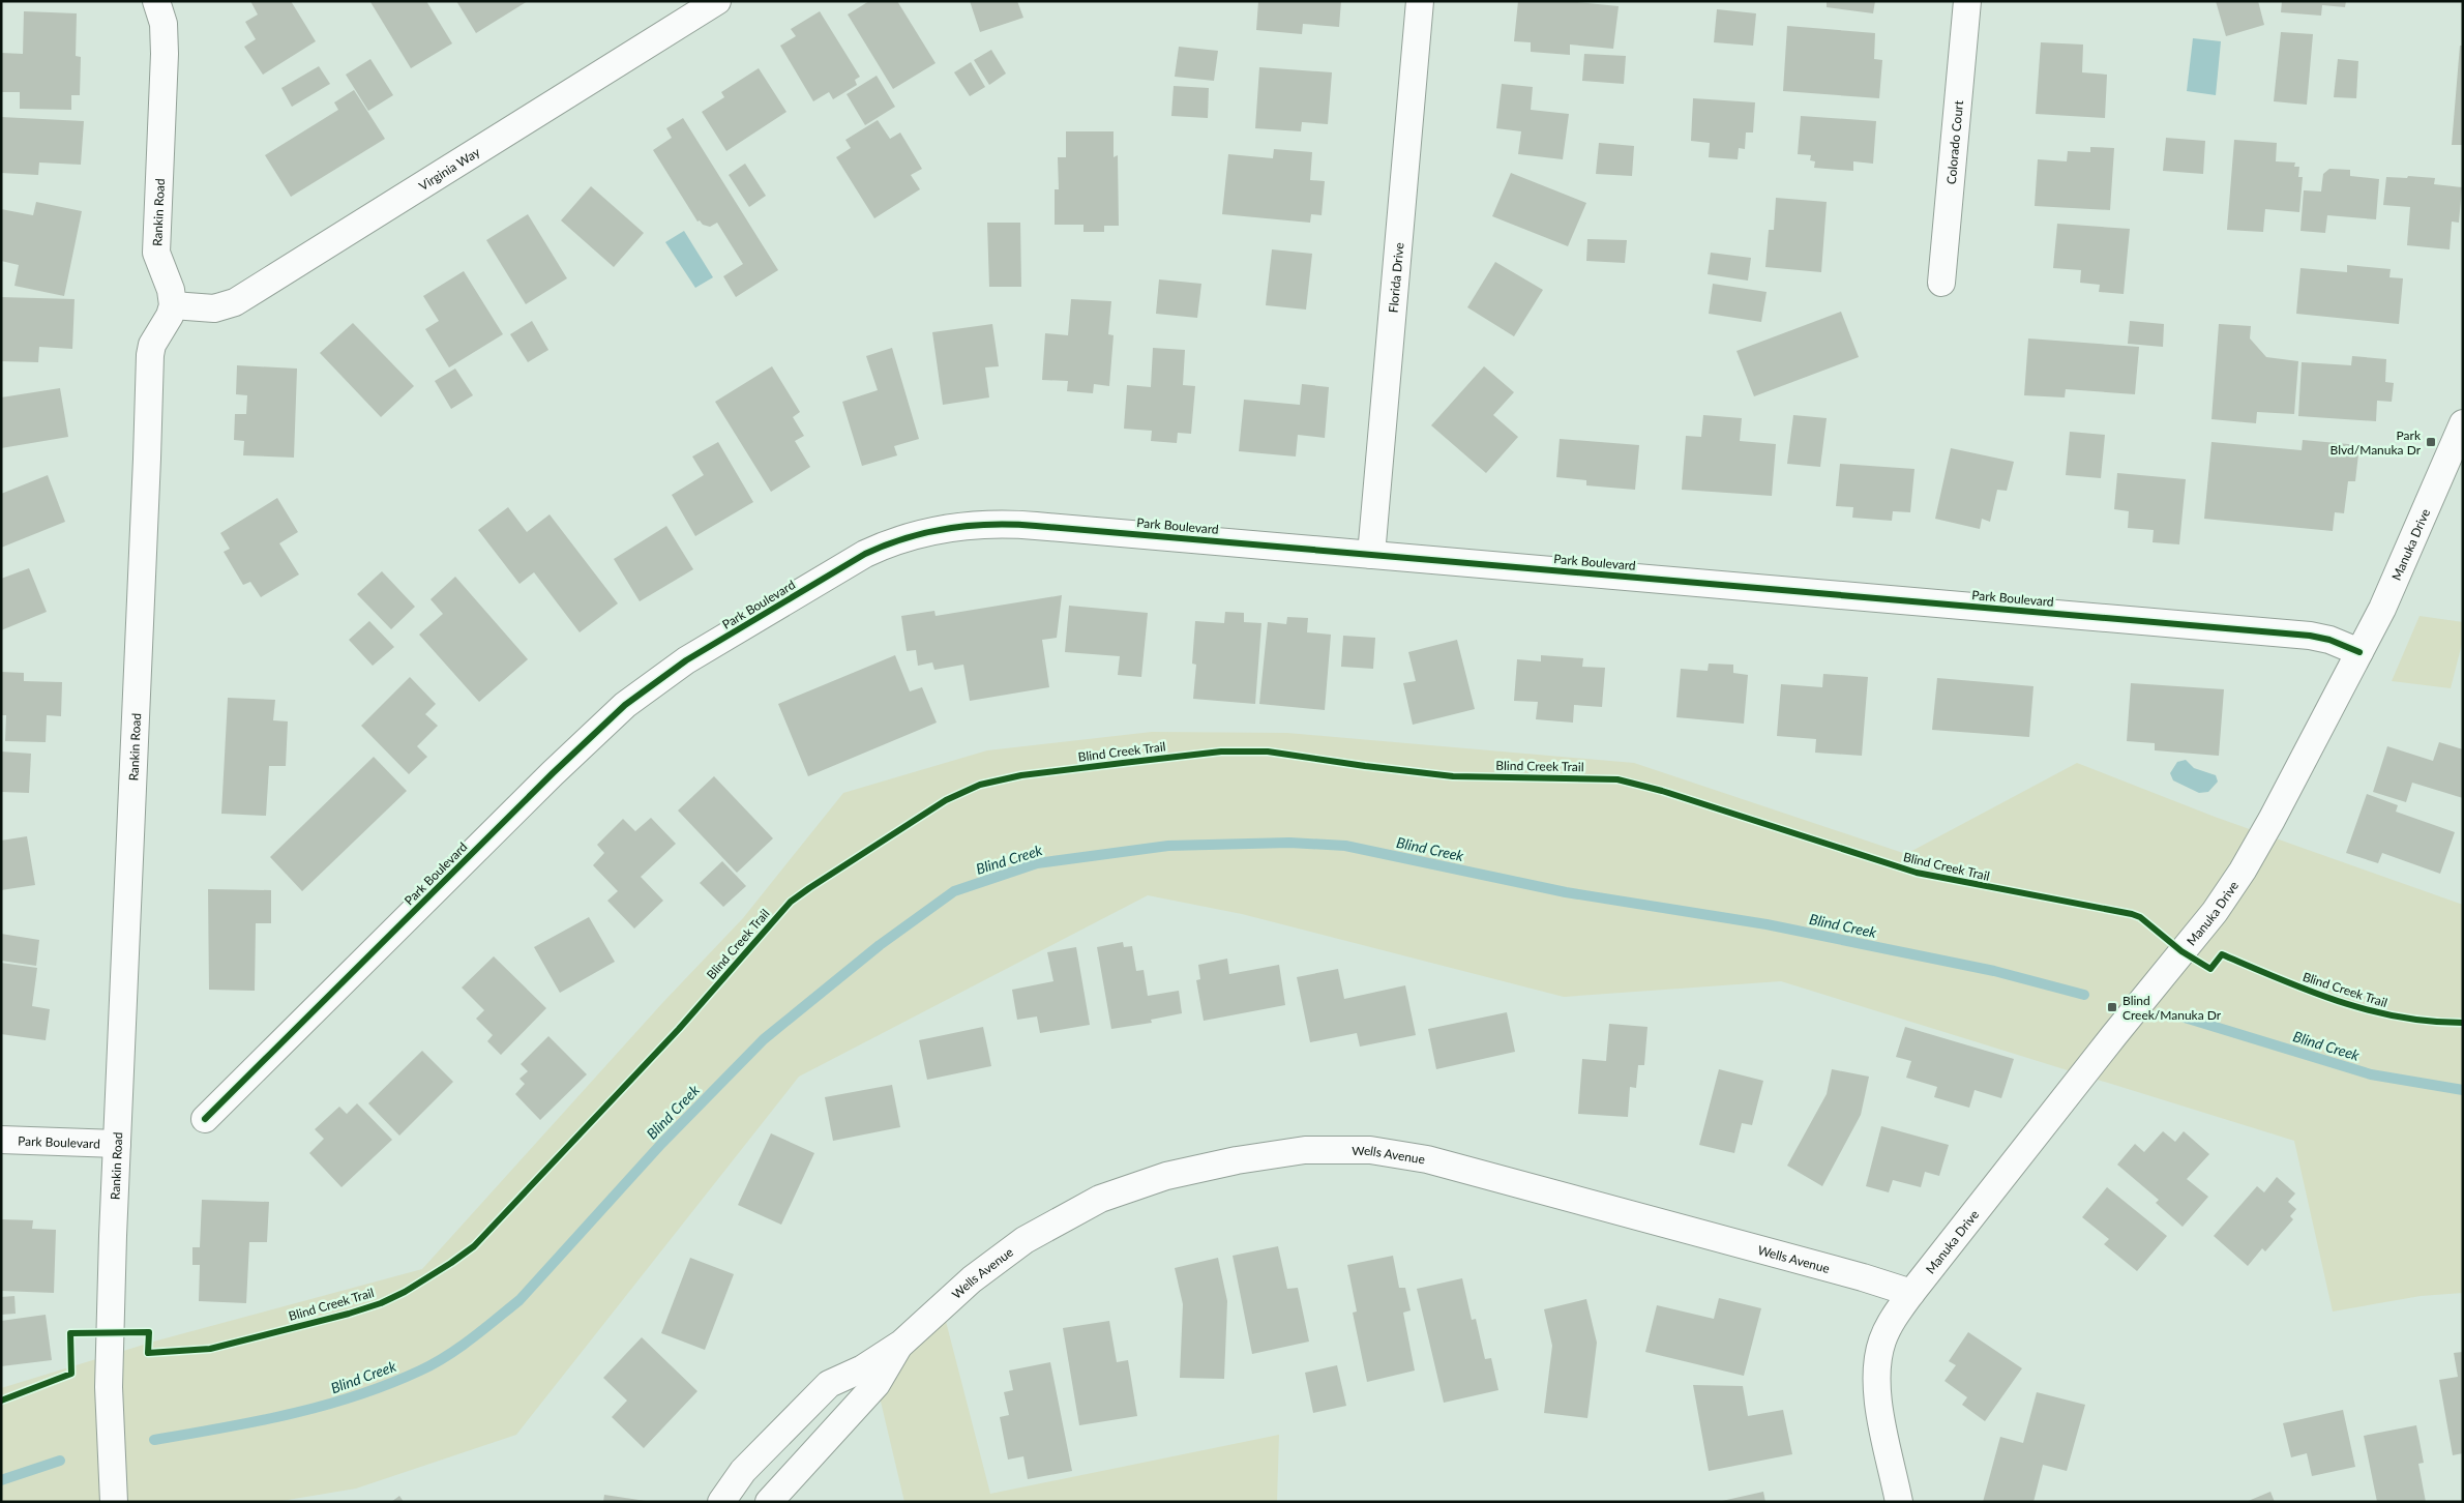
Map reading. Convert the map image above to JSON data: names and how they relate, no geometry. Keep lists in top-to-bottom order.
{
  "streets": {
    "street": [
      "Colorado Court",
      "Virginia Way",
      "Rankin Road",
      "Florida Drive",
      "Park Boulevard",
      "Manuka Drive",
      "Wells Avenue"
    ],
    "cycle path": ["Blind Creek Trail"]
  },
  "crossings": [
    ["Virginia Way", "Rankin Road"],
    ["Rankin Road", "Park Boulevard"],
    ["Florida Drive", "Park Boulevard"],
    ["Park Boulevard", "Manuka Drive"],
    ["Manuka Drive", "Wells Avenue"]
  ],
  "water": ["Blind Creek"],
  "places": {
    "transit": ["Park Blvd/Manuka Dr", "Blind Creek/Manuka Dr"]
  }
}
